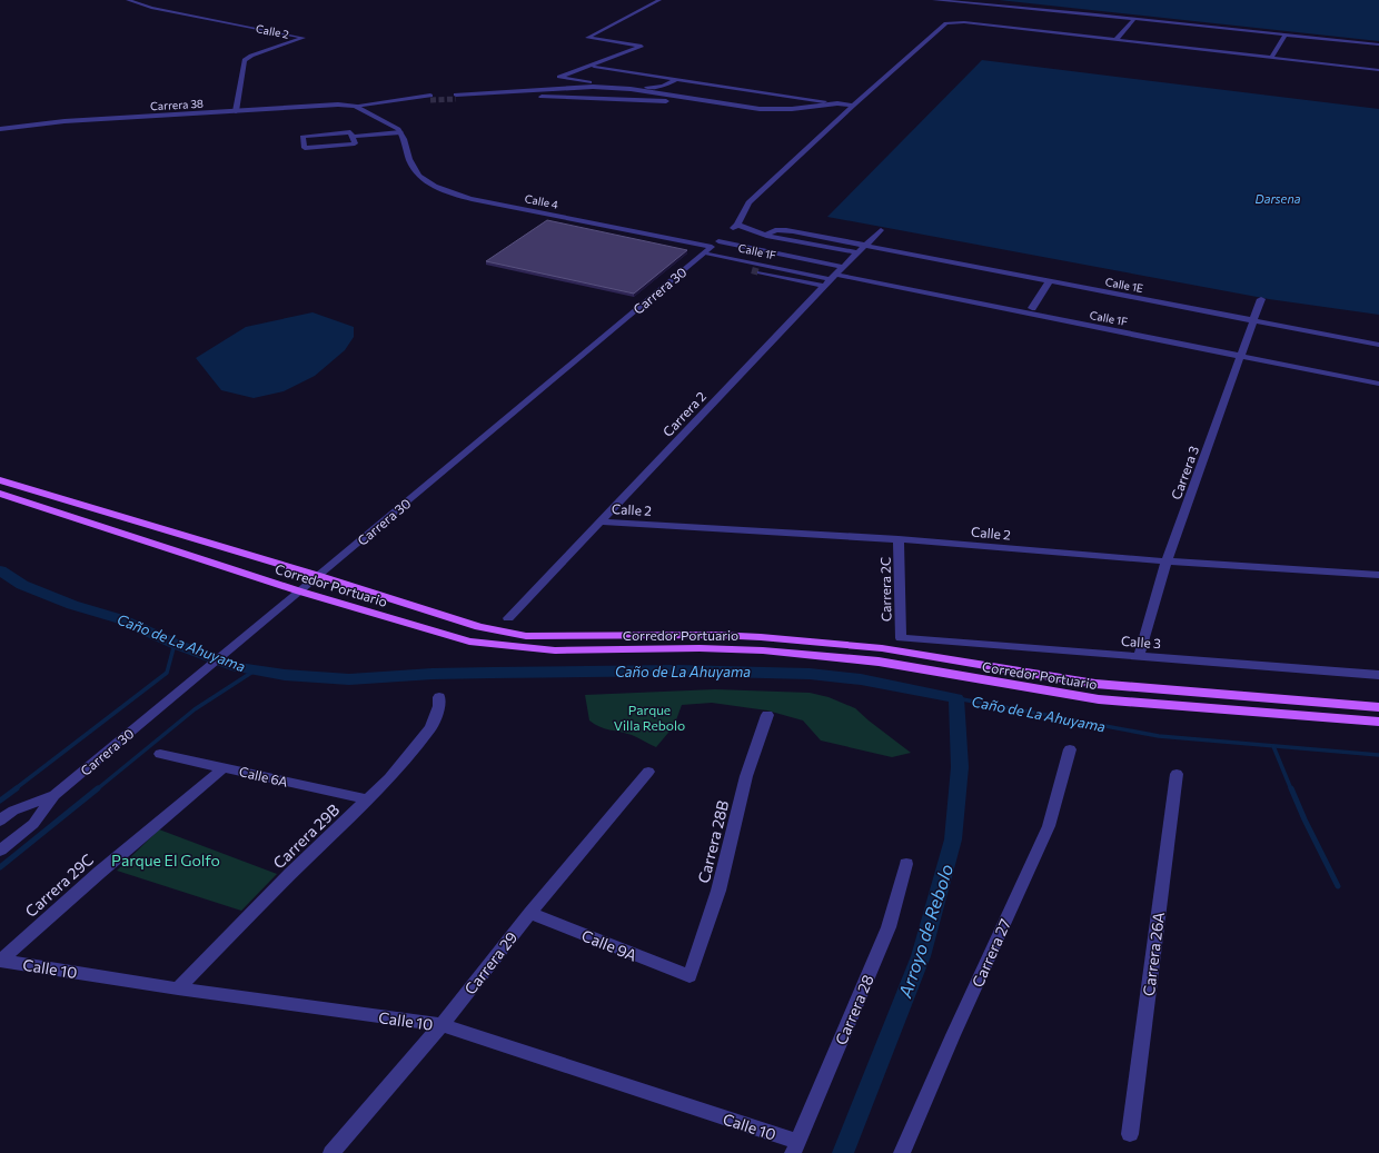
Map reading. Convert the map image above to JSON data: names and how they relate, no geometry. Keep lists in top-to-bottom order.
{
  "streets": {
    "main road": ["Corredor Portuario"],
    "street": [
      "Calle 2",
      "Carrera 38",
      "Calle 4",
      "Calle 1F",
      "Calle 1E",
      "Carrera 30",
      "Carrera 2",
      "Carrera 3",
      "Carrera 2C",
      "Calle 3",
      "Calle 6A",
      "Carrera 29B",
      "Carrera 28B",
      "Carrera 29C",
      "Calle 9A",
      "Carrera 27",
      "Carrera 26A",
      "Carrera 29",
      "Calle 10",
      "Carrera 28"
    ]
  },
  "crossings": [
    ["Calle 2", "Carrera 38"],
    ["Calle 2", "Carrera 2"],
    ["Calle 2", "Carrera 3"],
    ["Calle 2", "Carrera 2C"],
    ["Calle 4", "Calle 1F"],
    ["Calle 4", "Carrera 30"],
    ["Calle 1F", "Carrera 30"],
    ["Calle 1F", "Carrera 2"],
    ["Calle 1F", "Carrera 3"],
    ["Calle 1E", "Carrera 2"],
    ["Calle 1E", "Carrera 3"],
    ["Carrera 30", "Corredor Portuario"],
    ["Carrera 3", "Calle 3"],
    ["Carrera 2C", "Calle 3"],
    ["Calle 6A", "Carrera 29B"],
    ["Calle 6A", "Carrera 29C"],
    ["Carrera 29B", "Calle 10"],
    ["Carrera 28B", "Calle 9A"],
    ["Carrera 29C", "Calle 10"],
    ["Calle 9A", "Carrera 29"],
    ["Carrera 29", "Calle 10"],
    ["Calle 10", "Carrera 28"]
  ],
  "water": ["Darsena", "Caño de La Ahuyama", "Arroyo de Rebolo"],
  "parks": ["Parque Villa Rebolo", "Parque El Golfo"]
}
